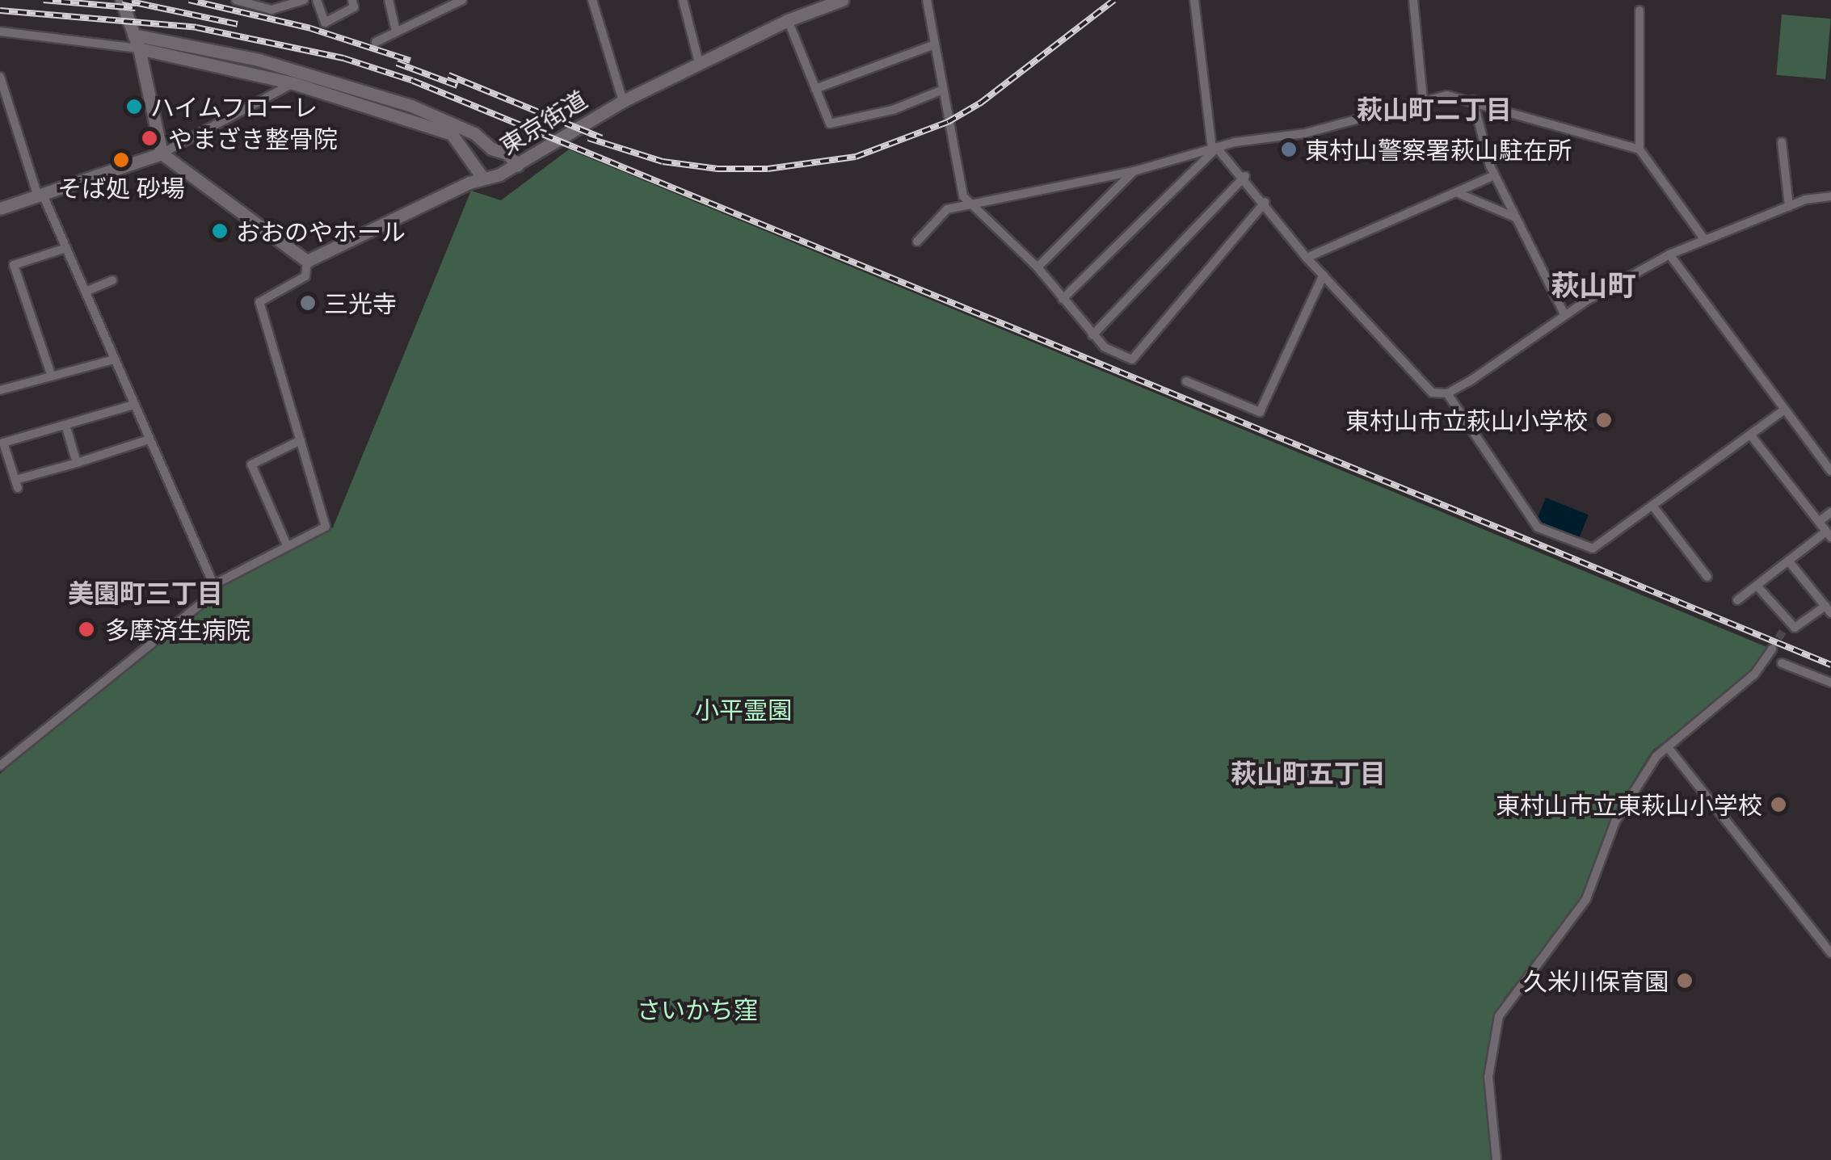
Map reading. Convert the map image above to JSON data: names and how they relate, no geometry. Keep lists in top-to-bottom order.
{
  "streets": {
    "street": ["東京街道"]
  },
  "districts": [
    "萩山町二丁目",
    "萩山町",
    "美園町三丁目",
    "萩山町五丁目"
  ],
  "parks": ["小平霊園", "さいかち窪"],
  "places": [
    "ハイムフローレ",
    "やまざき整骨院",
    "東村山警察署萩山駐在所",
    "そば処 砂場",
    "おおのやホール",
    "三光寺",
    "東村山市立萩山小学校",
    "多摩済生病院",
    "東村山市立東萩山小学校",
    "久米川保育園"
  ]
}
